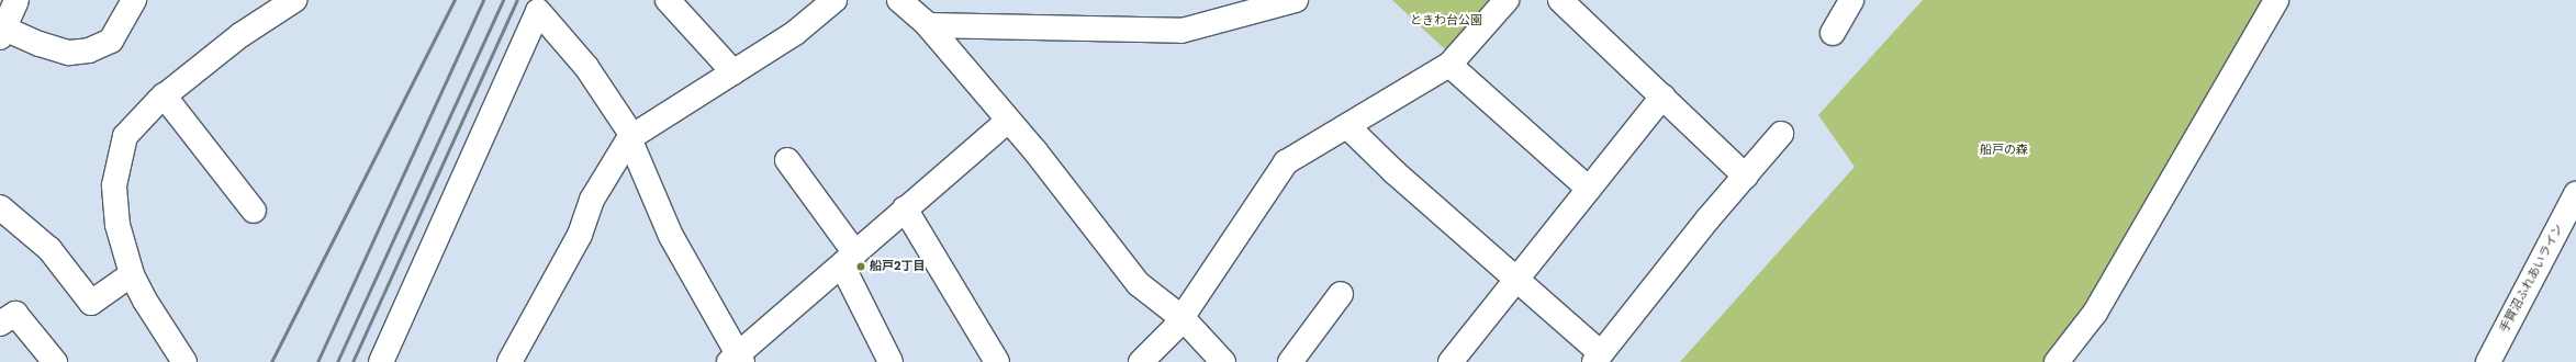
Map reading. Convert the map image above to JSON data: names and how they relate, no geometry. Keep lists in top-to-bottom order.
{
  "streets": {
    "street": ["手賀沼ふれあいライン"]
  },
  "parks": ["ときわ台公園", "船戸の森"],
  "places": ["船戸2丁目"]
}
